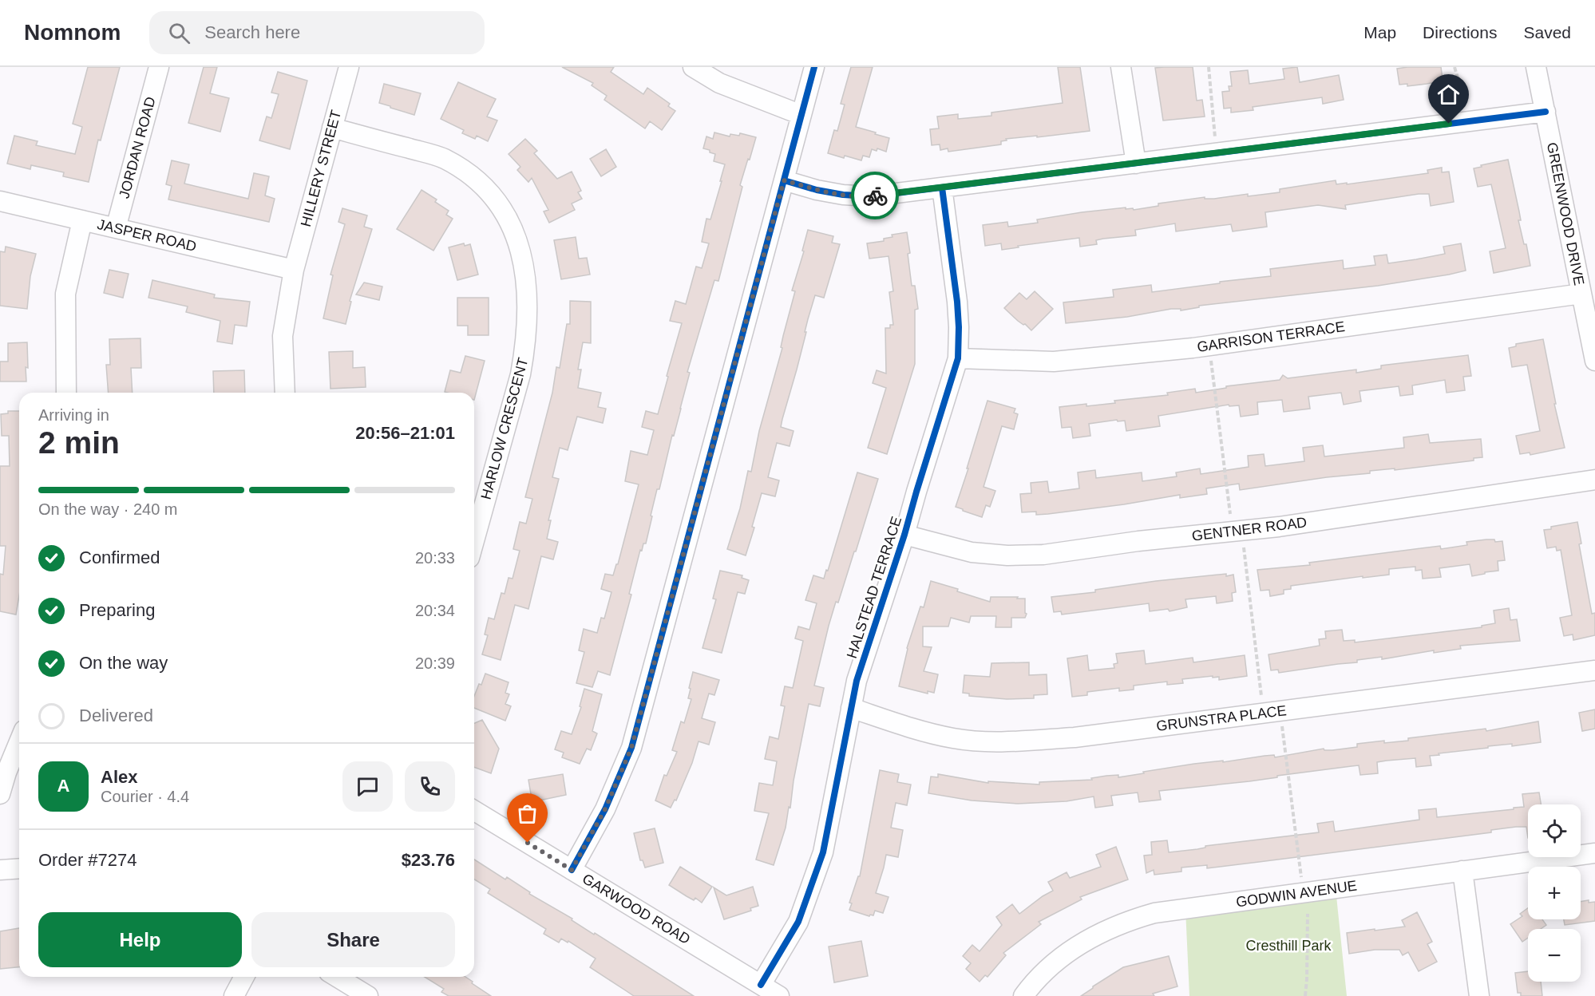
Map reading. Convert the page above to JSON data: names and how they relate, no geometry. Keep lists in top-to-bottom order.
{
  "streets": {
    "street": [
      "JORDAN ROAD",
      "HILLERY STREET",
      "GREENWOOD DRIVE",
      "JASPER ROAD",
      "GARRISON TERRACE",
      "HARLOW CRESCENT",
      "GENTNER ROAD",
      "HALSTEAD TERRACE",
      "GRUNSTRA PLACE",
      "GODWIN AVENUE",
      "GARWOOD ROAD"
    ]
  },
  "crossings": [
    ["JORDAN ROAD", "JASPER ROAD"],
    ["HILLERY STREET", "JASPER ROAD"],
    ["HILLERY STREET", "HARLOW CRESCENT"],
    ["GREENWOOD DRIVE", "GARRISON TERRACE"],
    ["GARRISON TERRACE", "HALSTEAD TERRACE"],
    ["GENTNER ROAD", "HALSTEAD TERRACE"],
    ["HALSTEAD TERRACE", "GRUNSTRA PLACE"],
    ["HALSTEAD TERRACE", "GARWOOD ROAD"]
  ],
  "parks": ["Cresthill Park"],
  "page": {
    "header": "Nomnom",
    "search": "Search here",
    "nav": ["Map", "Directions", "Saved"],
    "heading": ["2 min", "Arriving in", "20:56–21:01"],
    "panel": [
      "Alex",
      "Courier · 4.4",
      "Order #7274",
      "$23.76"
    ],
    "bar": "On the way · 240 m",
    "list": [
      ["Confirmed", "20:33"],
      ["Preparing", "20:34"],
      ["On the way", "20:39"],
      "Delivered"
    ],
    "round": "A",
    "map_buttons": ["+", "−"],
    "buttons": ["Help", "Share"]
  }
}
